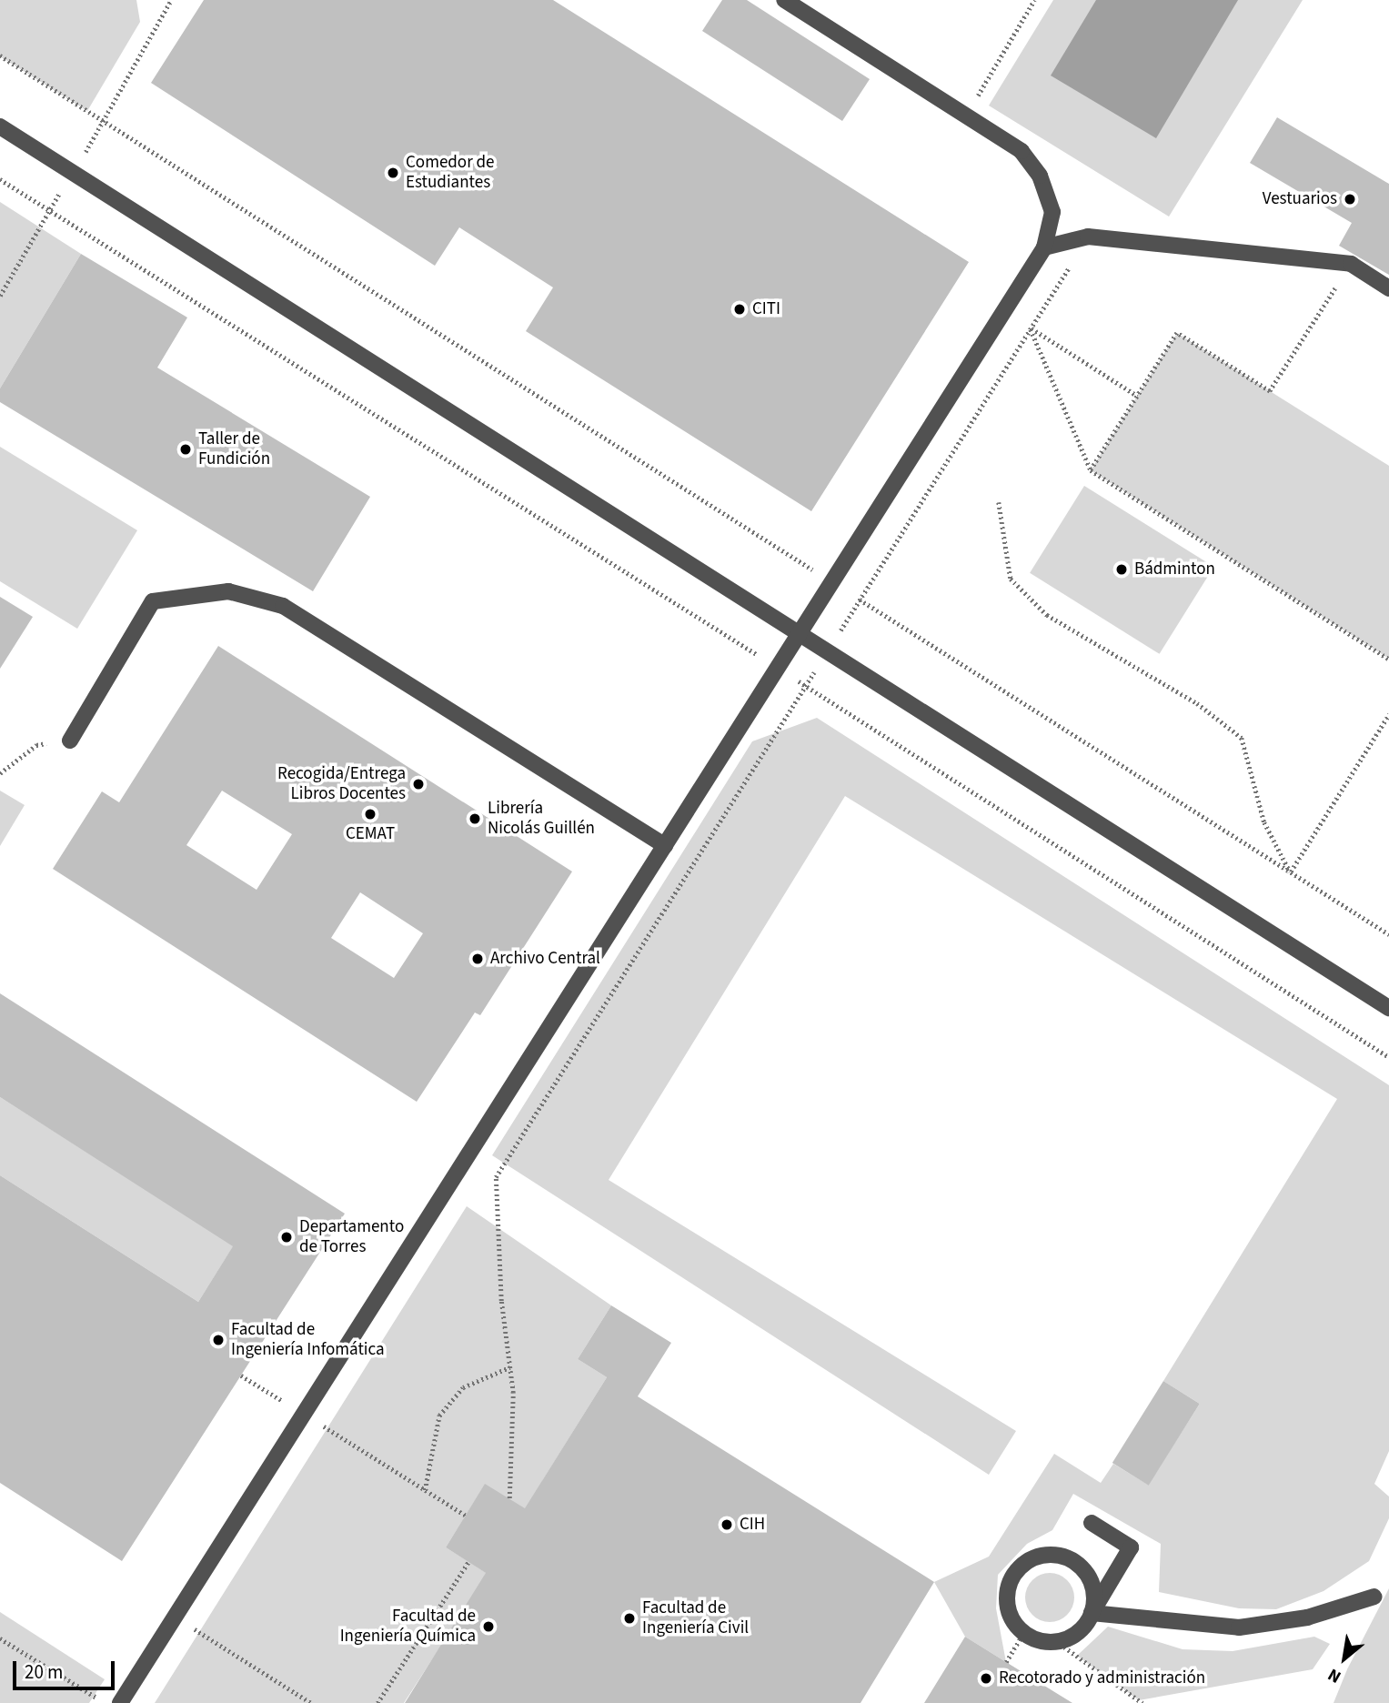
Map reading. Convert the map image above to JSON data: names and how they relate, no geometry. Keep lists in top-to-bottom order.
{
  "places": [
    "Comedor de Estudiantes",
    "Vestuarios",
    "CITI",
    "Taller de Fundición",
    "Bádminton",
    "Recogida/Entrega Libros Docentes",
    "CEMAT",
    "Librería Nicolás Guillén",
    "Archivo Central",
    "Departamento de Torres",
    "Facultad de Ingeniería Infomática",
    "CIH",
    "Facultad de Ingeniería Civil",
    "Facultad de Ingeniería Química",
    "Recotorado y administración"
  ],
  "scale_bar": "20 m",
  "north": "bottom left"
}
